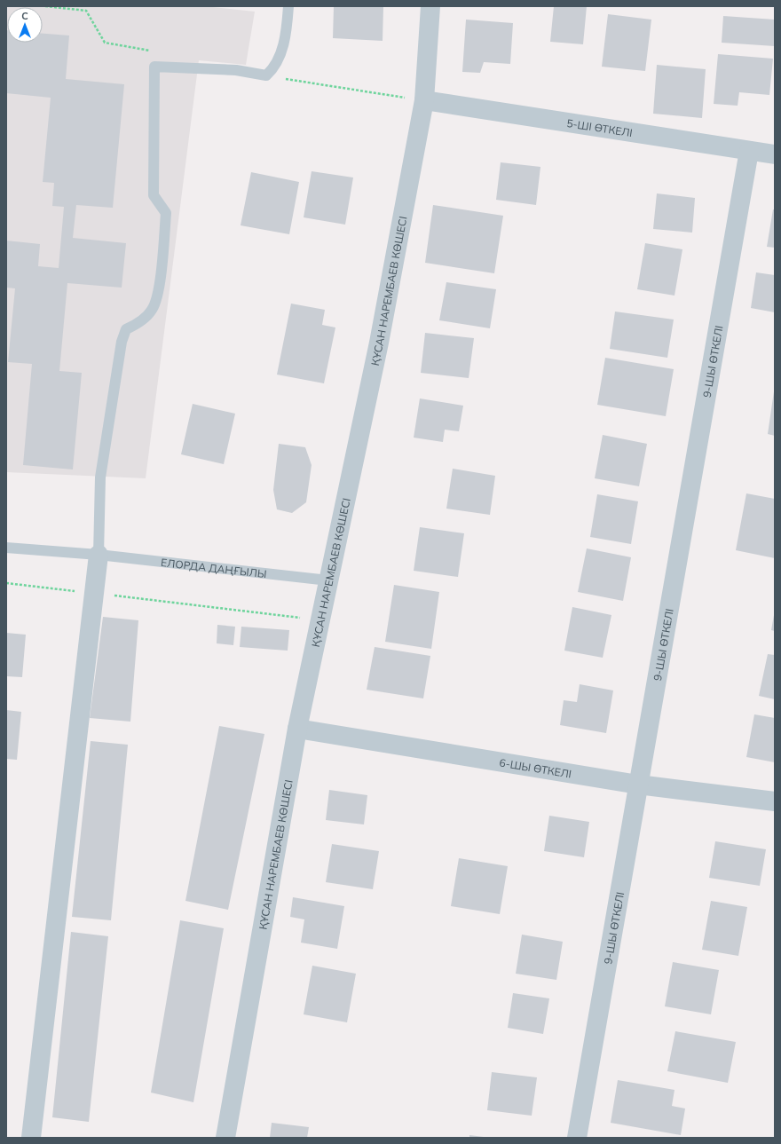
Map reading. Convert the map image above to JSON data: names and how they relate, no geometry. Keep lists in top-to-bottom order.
{
  "streets": {
    "street": [
      "5-ШІ ӨТКЕЛІ",
      "ҚҰСАН НАРЕМБАЕВ КӨШЕСІ",
      "9-ШЫ ӨТКЕЛІ",
      "6-ШЫ ӨТКЕЛІ"
    ],
    "lane": ["ЕЛОРДА ДАҢҒЫЛЫ"]
  },
  "crossings": [
    ["5-ШІ ӨТКЕЛІ", "ҚҰСАН НАРЕМБАЕВ КӨШЕСІ"],
    ["5-ШІ ӨТКЕЛІ", "9-ШЫ ӨТКЕЛІ"],
    ["ҚҰСАН НАРЕМБАЕВ КӨШЕСІ", "ЕЛОРДА ДАҢҒЫЛЫ"],
    ["ҚҰСАН НАРЕМБАЕВ КӨШЕСІ", "6-ШЫ ӨТКЕЛІ"],
    ["9-ШЫ ӨТКЕЛІ", "6-ШЫ ӨТКЕЛІ"]
  ],
  "north": "top"
}
